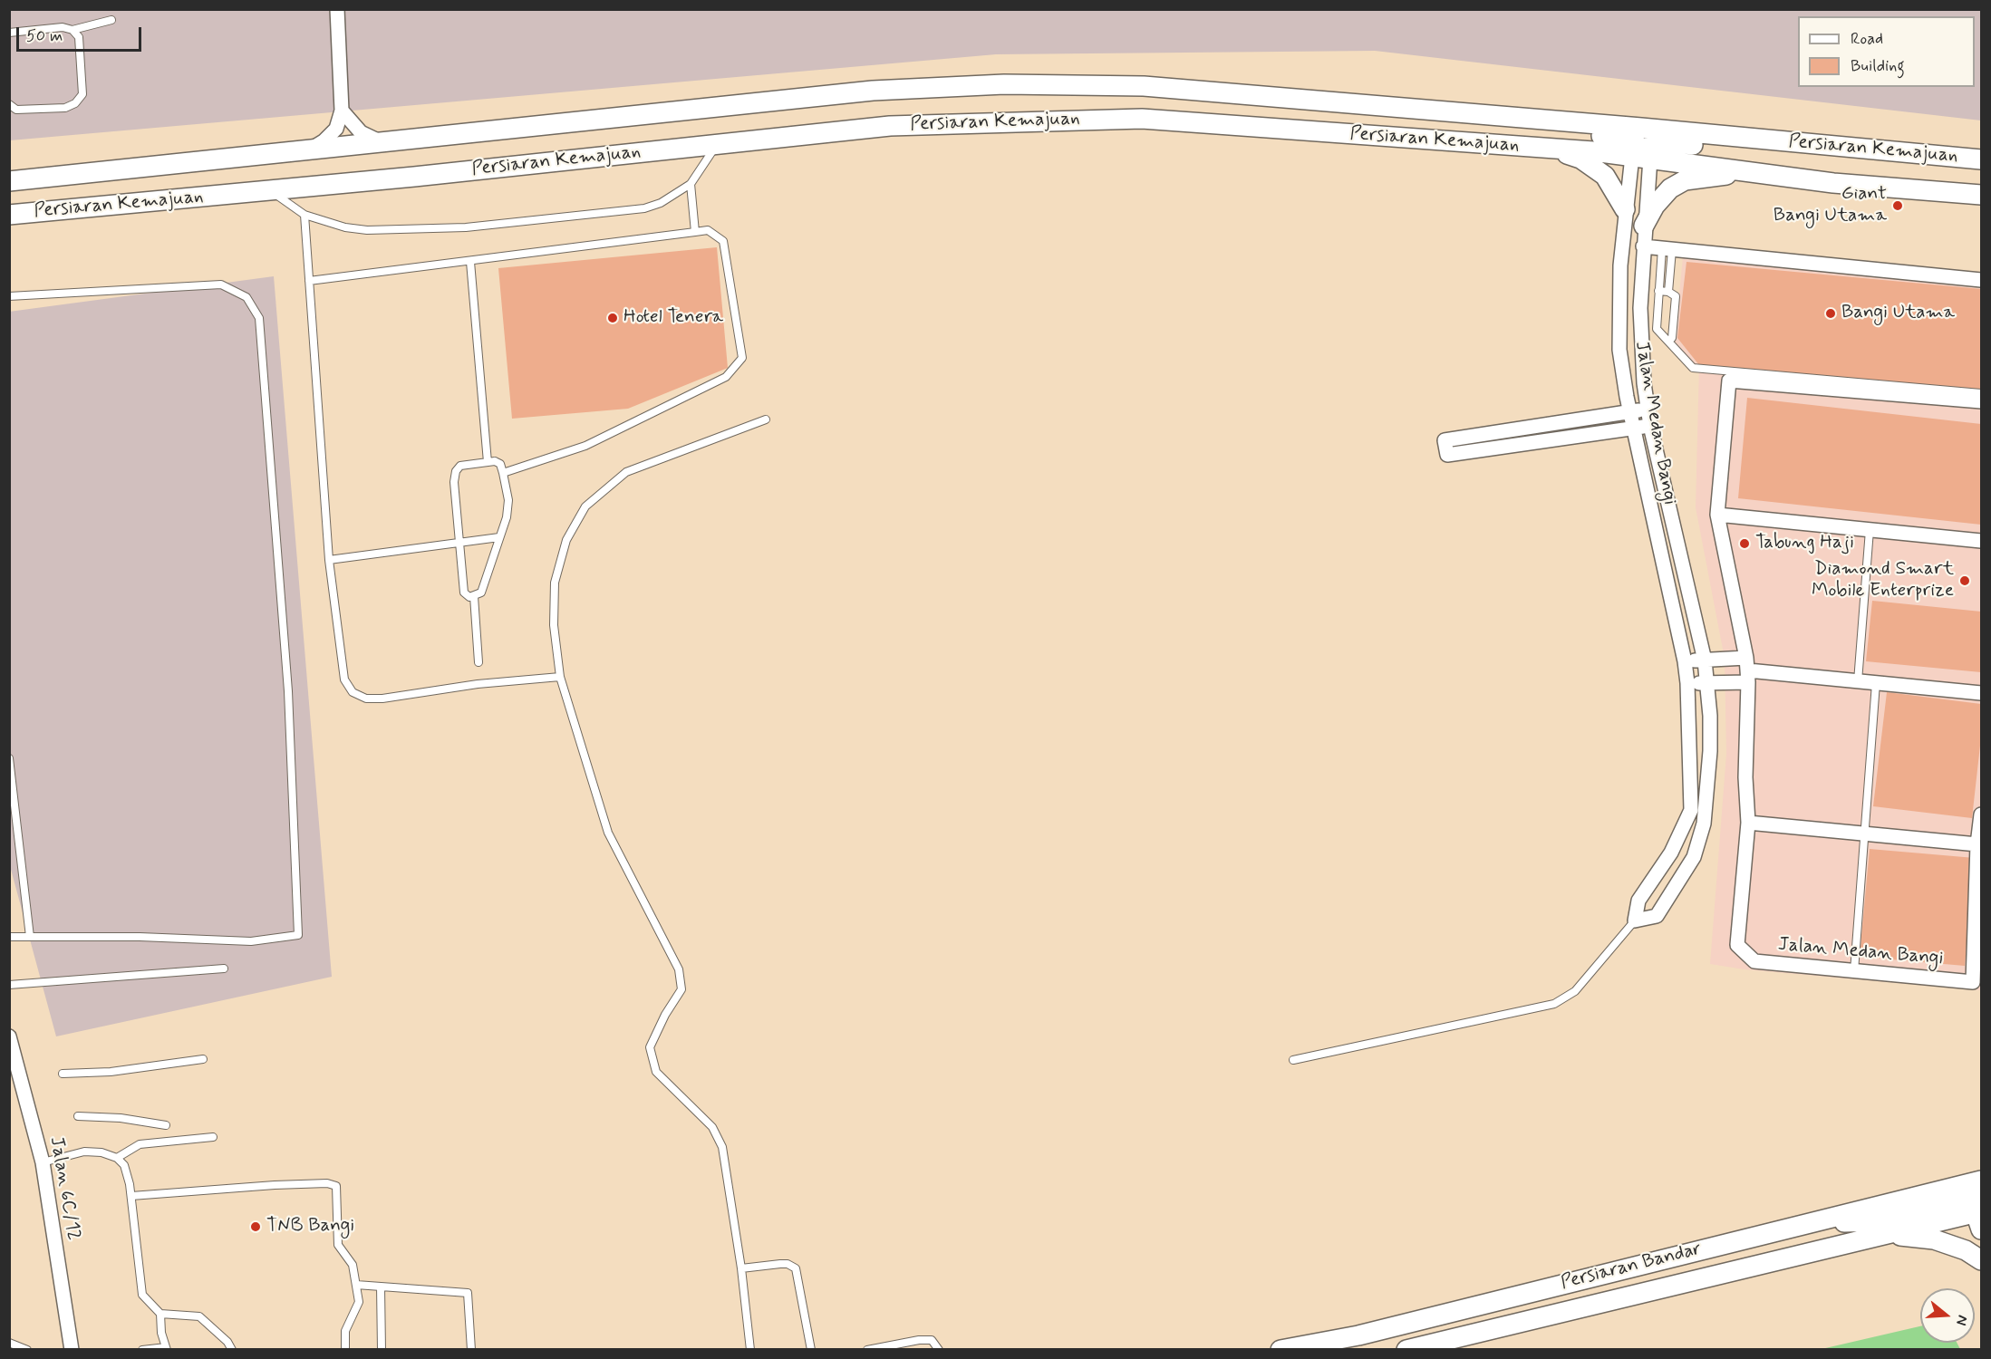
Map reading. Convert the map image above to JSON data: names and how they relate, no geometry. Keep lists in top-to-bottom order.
{
  "streets": {
    "main road": ["Persiaran Kemajuan", "Persiaran Bandar"],
    "street": ["Jalan Medan Bangi", "Jalan 6C/12"]
  },
  "crossings": [
    ["Persiaran Kemajuan", "Jalan Medan Bangi"]
  ],
  "places": [
    "Giant Bangi Utama",
    "Bangi Utama",
    "Hotel Tenera",
    "Tabung Haji",
    "Diamond Smart Mobile Enterprize",
    "TNB Bangi"
  ],
  "legend": ["Road", "Building"],
  "scale_bar": "50 m",
  "north": "right"
}
